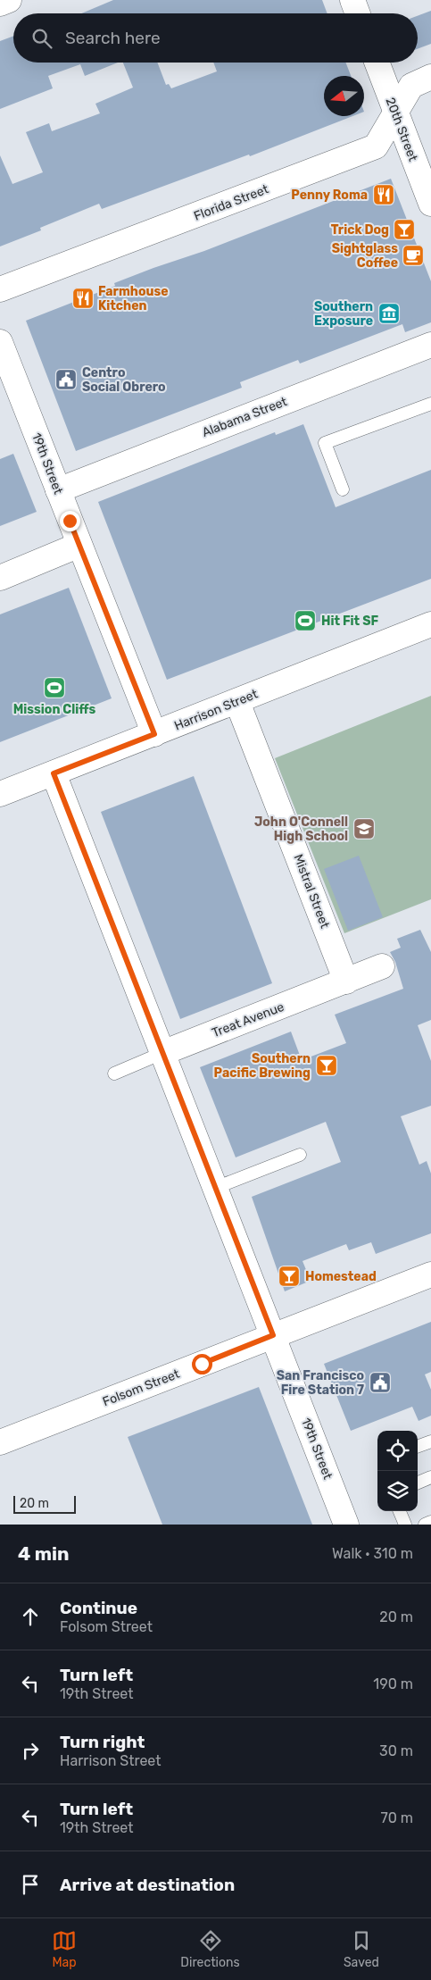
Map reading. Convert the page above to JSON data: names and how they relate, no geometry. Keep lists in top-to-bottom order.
{
  "streets": {
    "street": [
      "20th Street",
      "Florida Street",
      "Alabama Street",
      "19th Street",
      "Harrison Street",
      "Mistral Street",
      "Treat Avenue",
      "Folsom Street"
    ]
  },
  "crossings": [
    ["20th Street", "Florida Street"],
    ["Alabama Street", "19th Street"],
    ["19th Street", "Harrison Street"],
    ["19th Street", "Treat Avenue"],
    ["19th Street", "Folsom Street"],
    ["Harrison Street", "Mistral Street"],
    ["Mistral Street", "Treat Avenue"]
  ],
  "places": {
    "restaurant": ["Penny Roma", "Farmhouse Kitchen"],
    "bar": ["Trick Dog", "Southern Pacific Brewing", "Homestead"],
    "cafe": ["Sightglass Coffee"],
    "museum": ["Southern Exposure"],
    "public building": ["Centro Social Obrero", "San Francisco Fire Station 7"],
    "sports": ["Hit Fit SF", "Mission Cliffs"],
    "school or university": ["John O'Connell High School"]
  },
  "scale_bar": "20 m",
  "north": "left",
  "page": {
    "search": "Search here",
    "scale": "20 m",
    "heading": ["4 min", "Walk · 310 m"],
    "list": [
      ["Continue", "Folsom Street", "20 m"],
      ["Turn left", "19th Street", "190 m"],
      ["Turn right", "Harrison Street", "30 m"],
      ["Turn left", "19th Street", "70 m"],
      "Arrive at destination"
    ],
    "nav": ["Map", "Directions", "Saved"]
  }
}
